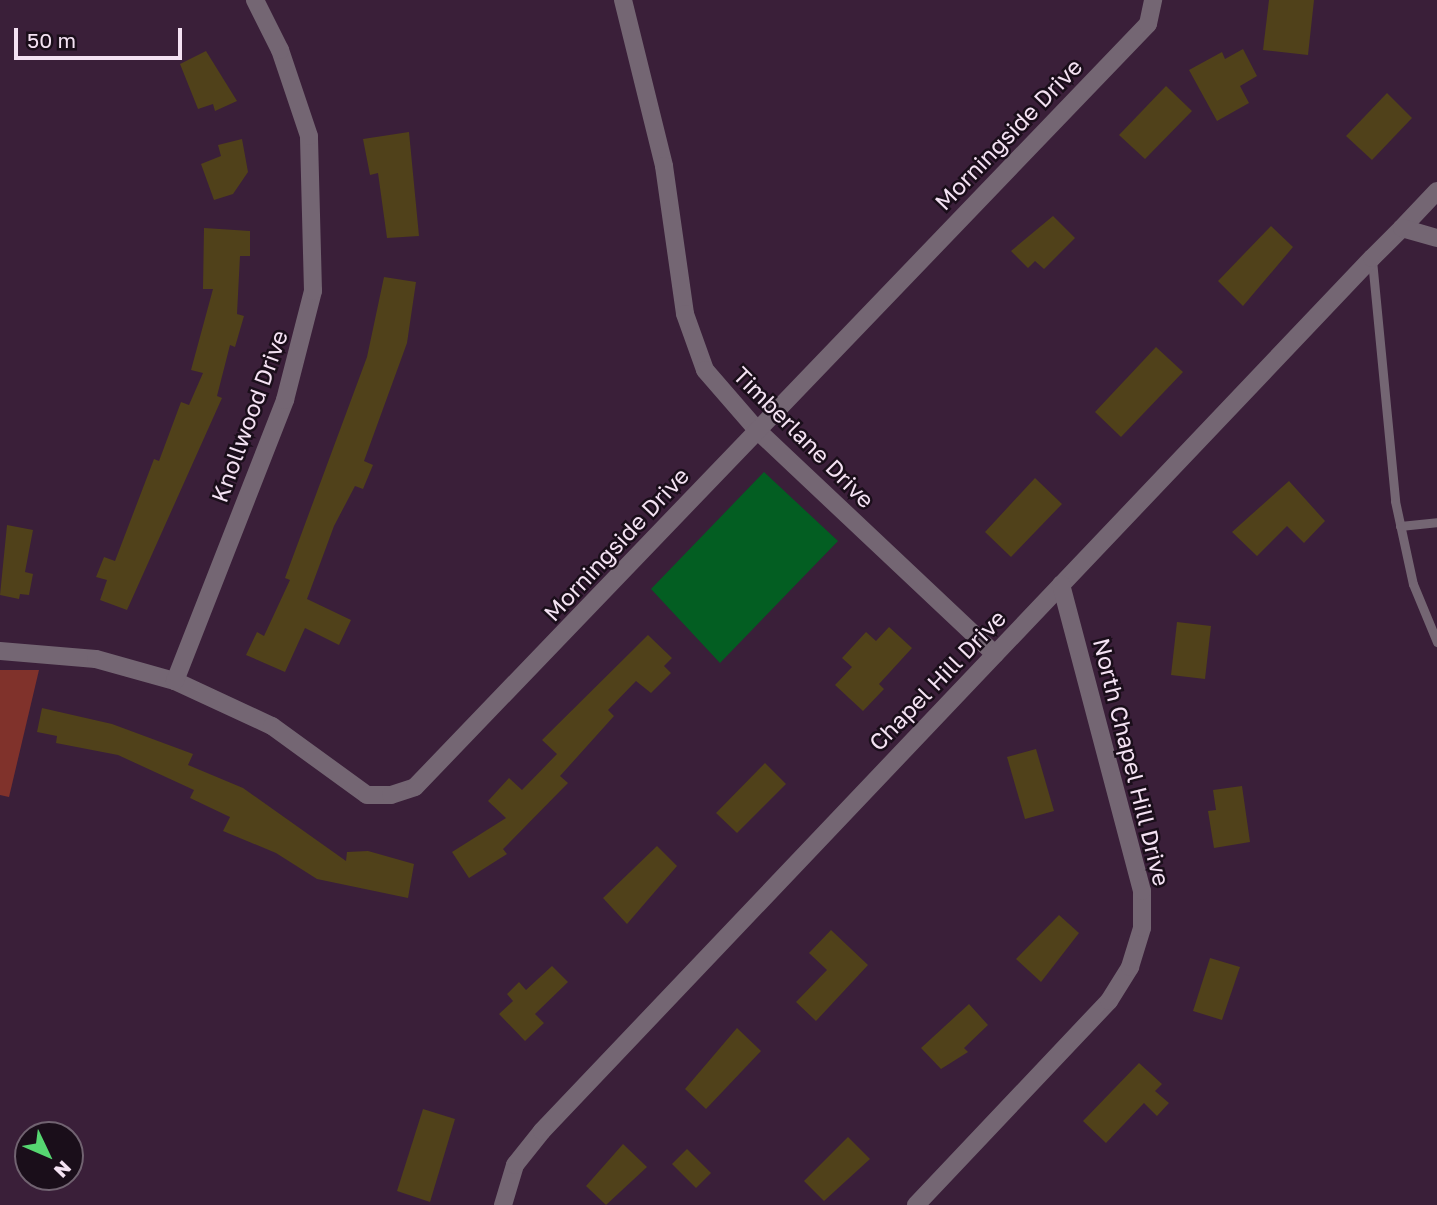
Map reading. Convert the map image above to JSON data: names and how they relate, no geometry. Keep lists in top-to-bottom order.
{
  "streets": {
    "street": [
      "Morningside Drive",
      "Knollwood Drive",
      "Timberlane Drive",
      "Chapel Hill Drive",
      "North Chapel Hill Drive"
    ]
  },
  "crossings": [
    ["Morningside Drive", "Knollwood Drive"],
    ["Morningside Drive", "Timberlane Drive"],
    ["Timberlane Drive", "Chapel Hill Drive"],
    ["Chapel Hill Drive", "North Chapel Hill Drive"]
  ],
  "scale_bar": "50 m",
  "north": "bottom right"
}
